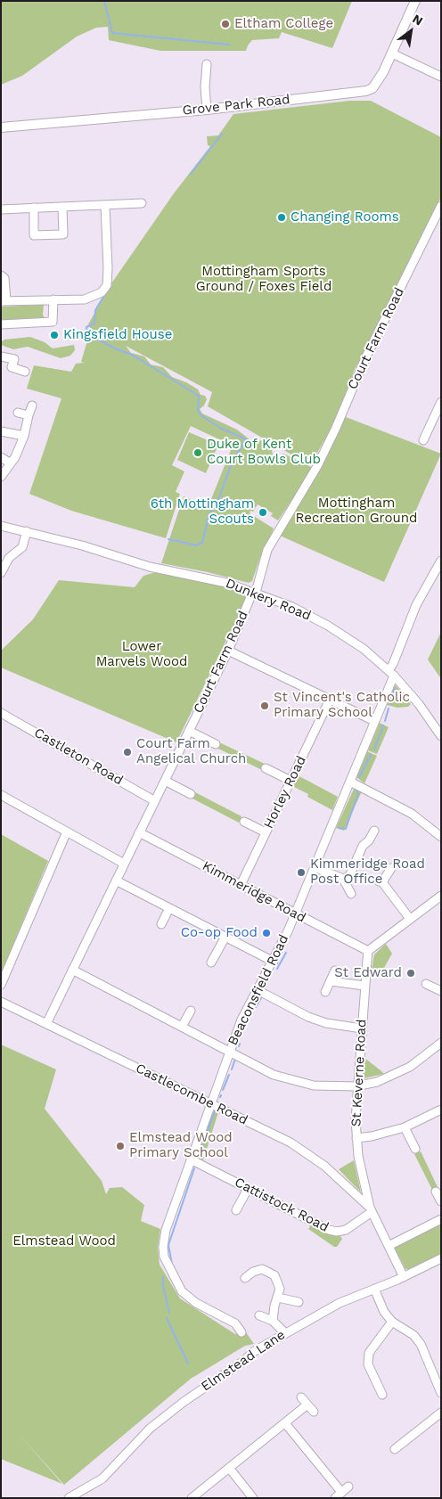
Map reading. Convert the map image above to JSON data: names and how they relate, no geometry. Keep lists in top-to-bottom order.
{
  "streets": {
    "main road": ["Grove Park Road"],
    "street": [
      "Court Farm Road",
      "Dunkery Road",
      "Castleton Road",
      "Horley Road",
      "Kimmeridge Road",
      "Beaconsfield Road",
      "St Keverne Road",
      "Castlecombe Road",
      "Cattistock Road",
      "Elmstead Lane"
    ]
  },
  "crossings": [
    ["Court Farm Road", "Dunkery Road"],
    ["Court Farm Road", "Castleton Road"],
    ["Court Farm Road", "Kimmeridge Road"],
    ["Court Farm Road", "Castlecombe Road"],
    ["Dunkery Road", "Beaconsfield Road"],
    ["Horley Road", "Kimmeridge Road"],
    ["Kimmeridge Road", "Beaconsfield Road"],
    ["Kimmeridge Road", "St Keverne Road"],
    ["Beaconsfield Road", "Castlecombe Road"],
    ["Beaconsfield Road", "Cattistock Road"],
    ["St Keverne Road", "Castlecombe Road"],
    ["St Keverne Road", "Cattistock Road"],
    ["St Keverne Road", "Elmstead Lane"],
    ["Castlecombe Road", "Cattistock Road"]
  ],
  "parks": [
    "Mottingham Sports Ground / Foxes Field",
    "Mottingham Recreation Ground",
    "Lower Marvels Wood",
    "Elmstead Wood"
  ],
  "places": [
    "Eltham College",
    "Changing Rooms",
    "Kingsfield House",
    "Duke of Kent Court Bowls Club",
    "6th Mottingham Scouts",
    "St Vincent's Catholic Primary School",
    "Court Farm Angelical Church",
    "Kimmeridge Road Post Office",
    "Co-op Food",
    "St Edward",
    "Elmstead Wood Primary School"
  ],
  "north": "top right"
}
